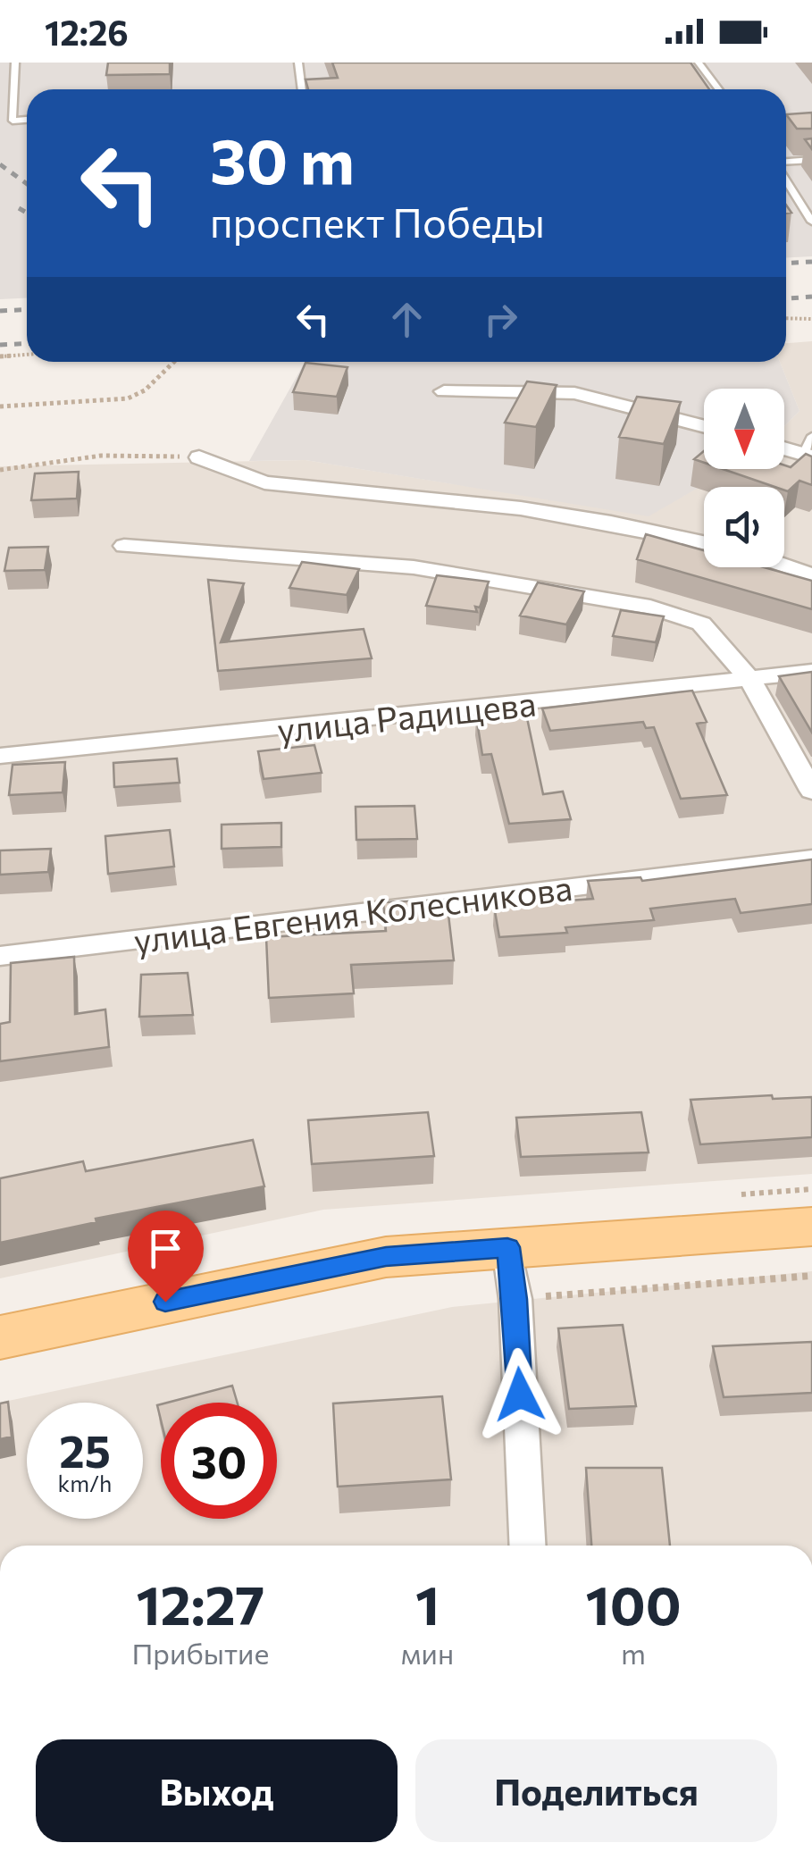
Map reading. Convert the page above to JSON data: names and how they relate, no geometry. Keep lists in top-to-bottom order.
{
  "streets": {
    "street": ["улица Радищева", "улица Евгения Колесникова"]
  },
  "north": "bottom",
  "page": {
    "status": "12:26",
    "turn": ["30 m", "проспект Победы"],
    "speed": "25 km/h",
    "limit": "30",
    "eta": [
      "12:27",
      "Прибытие",
      "1",
      "мин",
      "100",
      "m"
    ],
    "buttons": ["Выход", "Поделиться"]
  }
}
